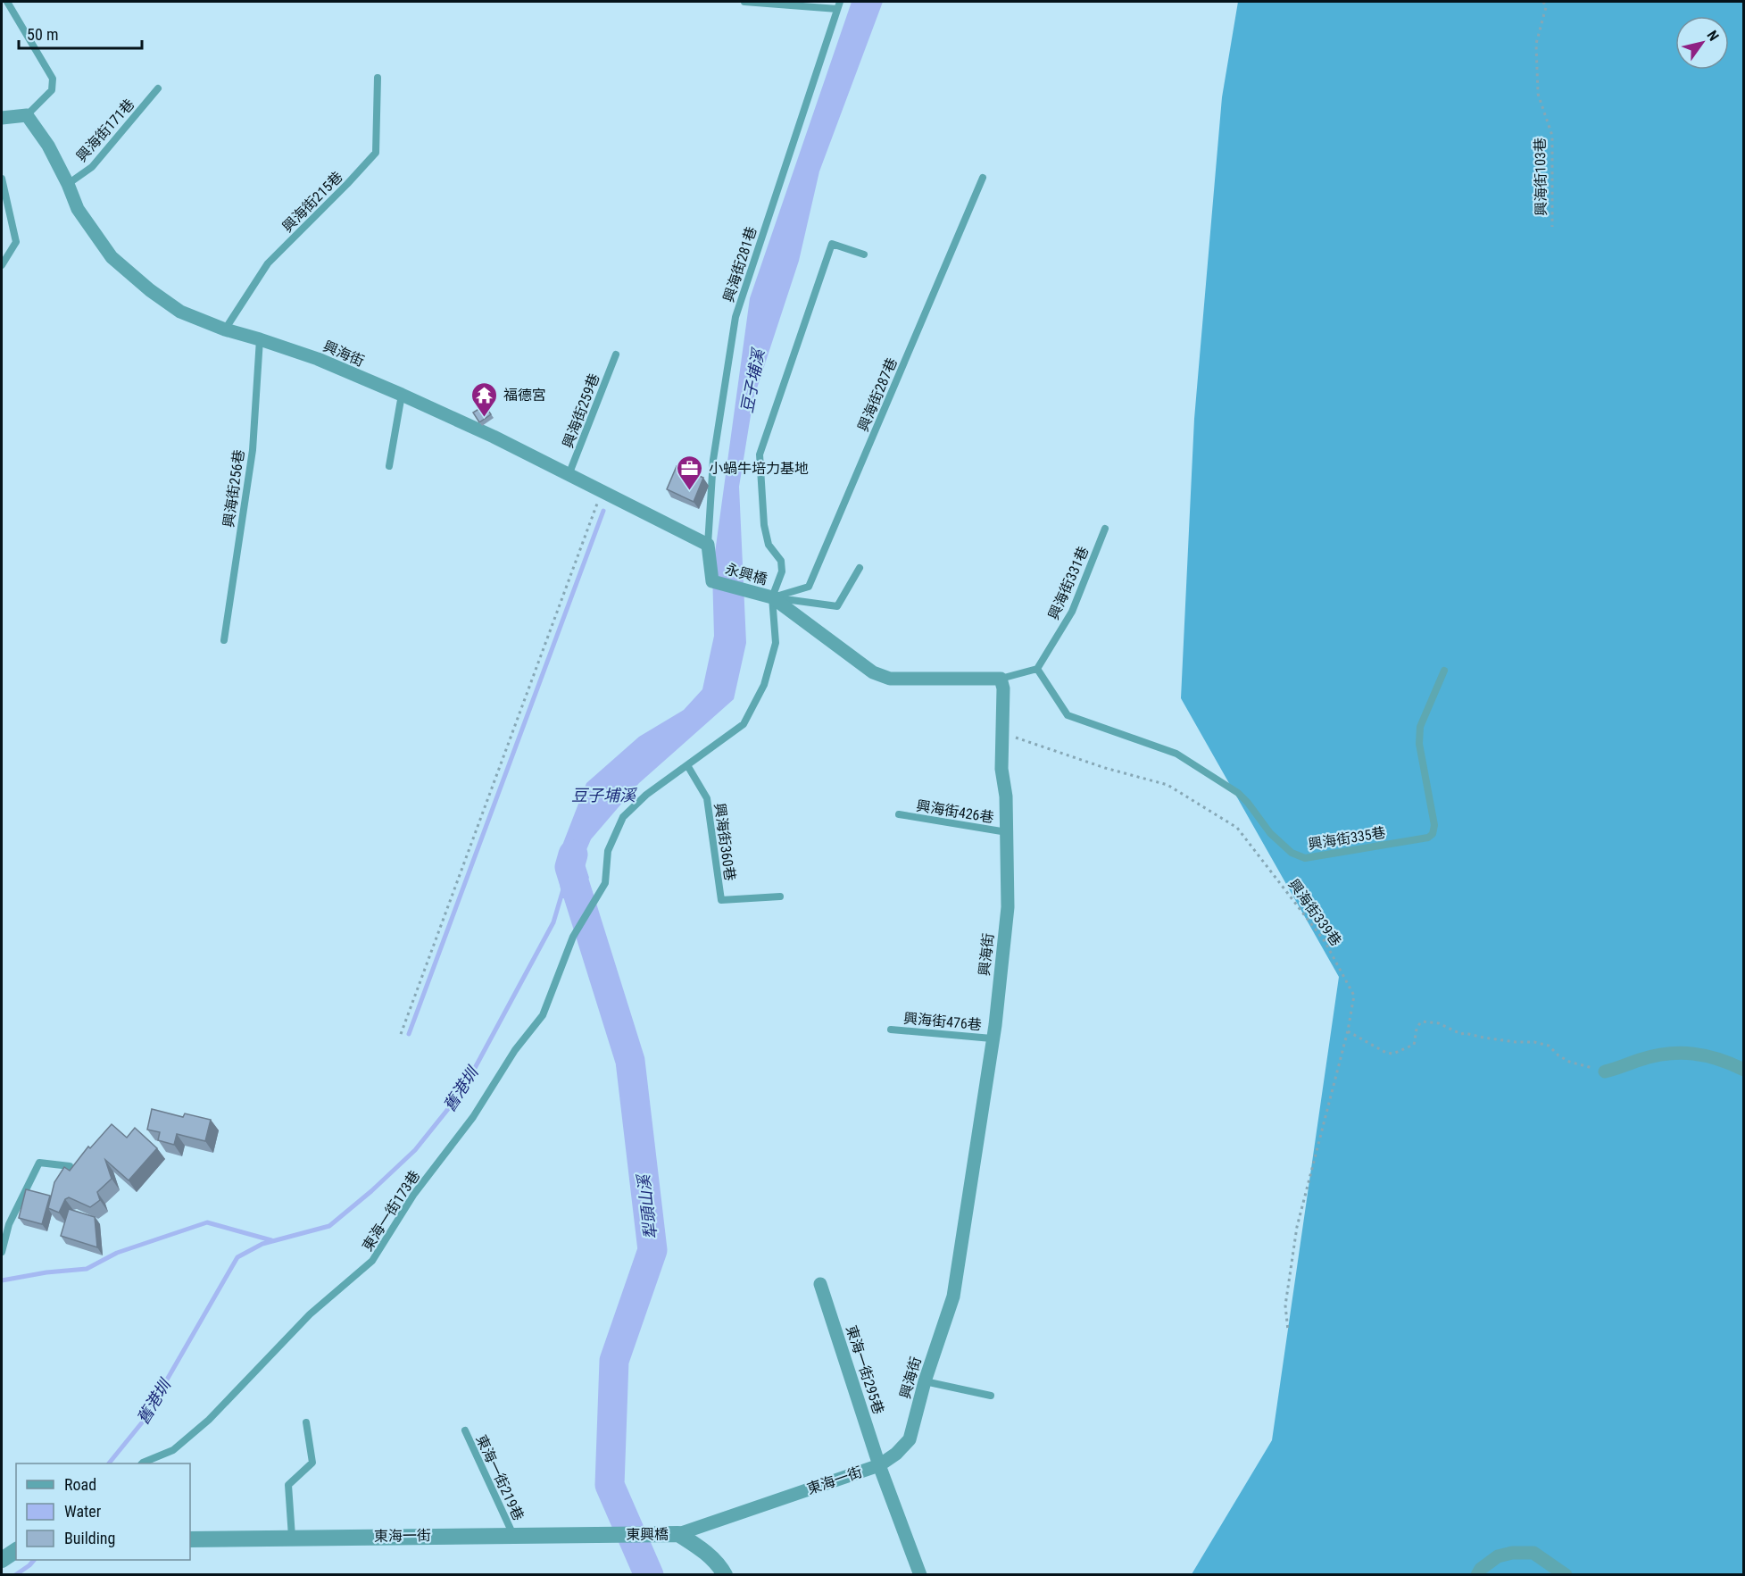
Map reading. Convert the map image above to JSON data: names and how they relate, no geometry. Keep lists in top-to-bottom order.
{
  "streets": {
    "street": [
      "興海街",
      "永興橋",
      "東海一街295巷",
      "東海一街",
      "東興橋"
    ],
    "lane": [
      "興海街171巷",
      "興海街215巷",
      "興海街281巷",
      "興海街287巷",
      "興海街259巷",
      "興海街256巷",
      "興海街331巷",
      "興海街426巷",
      "興海街335巷",
      "興海街360巷",
      "興海街476巷",
      "東海一街173巷",
      "東海一街219巷"
    ],
    "path": ["興海街103巷", "興海街339巷"]
  },
  "crossings": [
    ["興海街171巷", "興海街"],
    ["興海街215巷", "興海街"],
    ["興海街281巷", "興海街"],
    ["興海街281巷", "永興橋"],
    ["興海街", "興海街259巷"],
    ["興海街", "興海街256巷"],
    ["興海街", "永興橋"],
    ["興海街", "興海街426巷"],
    ["興海街", "興海街339巷"],
    ["興海街", "興海街476巷"],
    ["興海街", "東海一街295巷"],
    ["興海街", "東海一街"],
    ["興海街287巷", "永興橋"],
    ["興海街331巷", "興海街335巷"],
    ["興海街360巷", "東海一街173巷"],
    ["東海一街295巷", "東海一街"],
    ["東海一街219巷", "東海一街"],
    ["東海一街", "東興橋"]
  ],
  "water": ["豆子埔溪", "舊港圳", "犁頭山溪"],
  "places": {
    "temple": ["福德宮"],
    "office": ["小蝸牛培力基地"]
  },
  "legend": ["Road", "Water", "Building"],
  "scale_bar": "50 m",
  "north": "top right"
}
